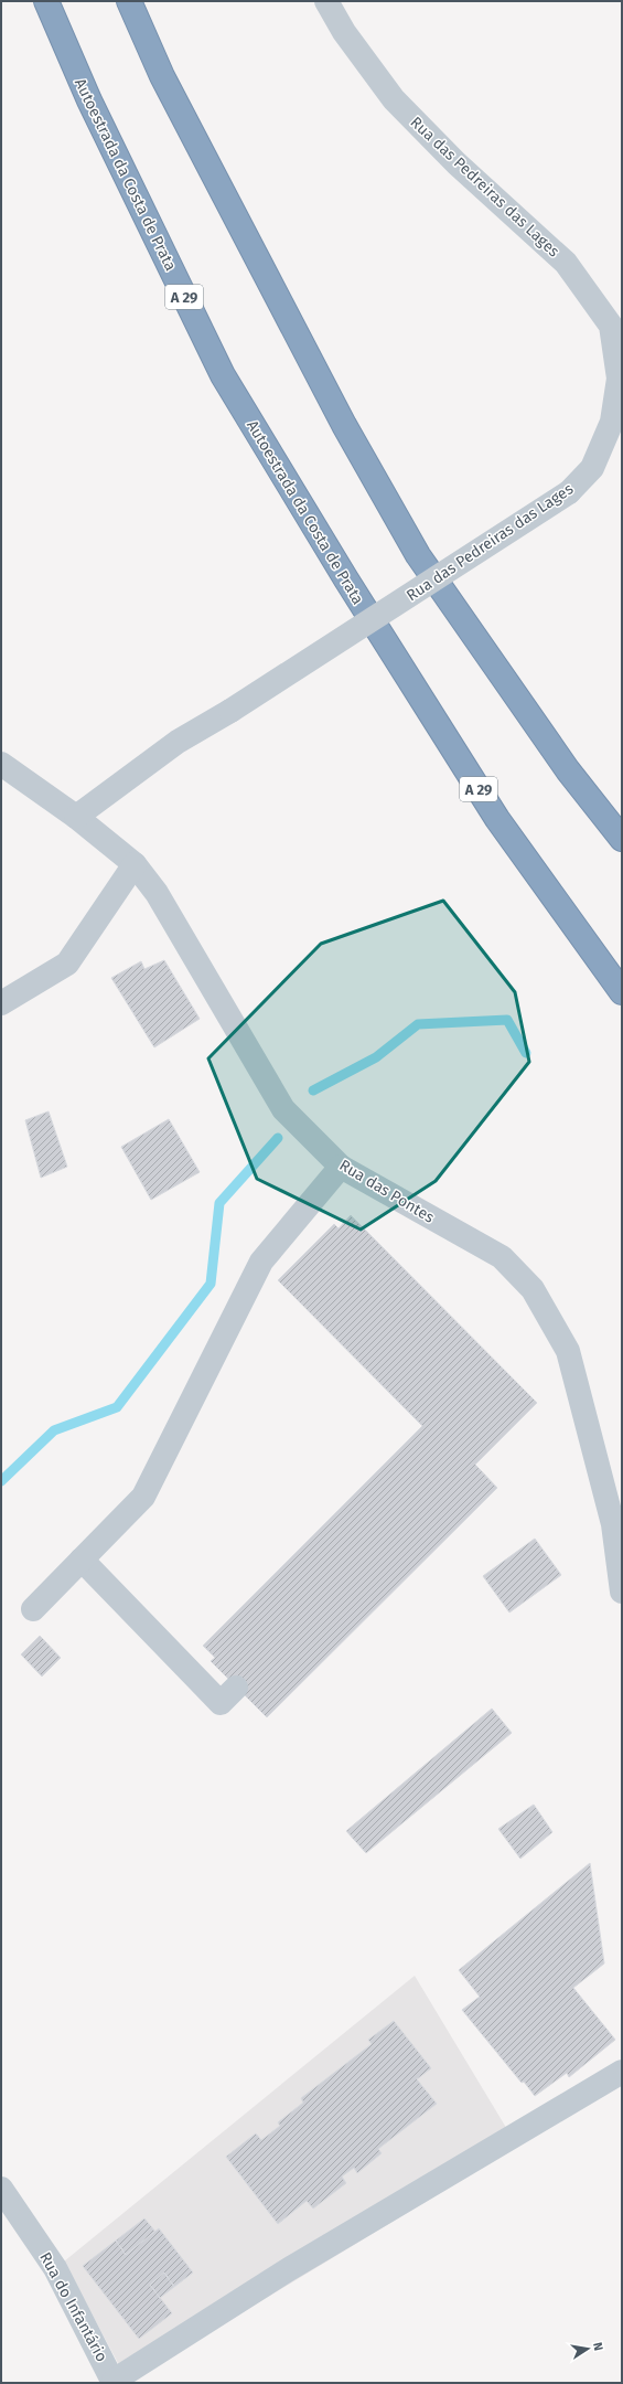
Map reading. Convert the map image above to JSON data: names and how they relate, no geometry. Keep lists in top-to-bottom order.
{
  "streets": {
    "highway": ["Autoestrada da Costa de Prata", "A 29"],
    "street": ["Rua das Pedreiras das Lages", "Rua das Pontes", "Rua do Infantário"]
  },
  "crossings": [
    ["Rua das Pedreiras das Lages", "Rua das Pontes"]
  ],
  "north": "right"
}
